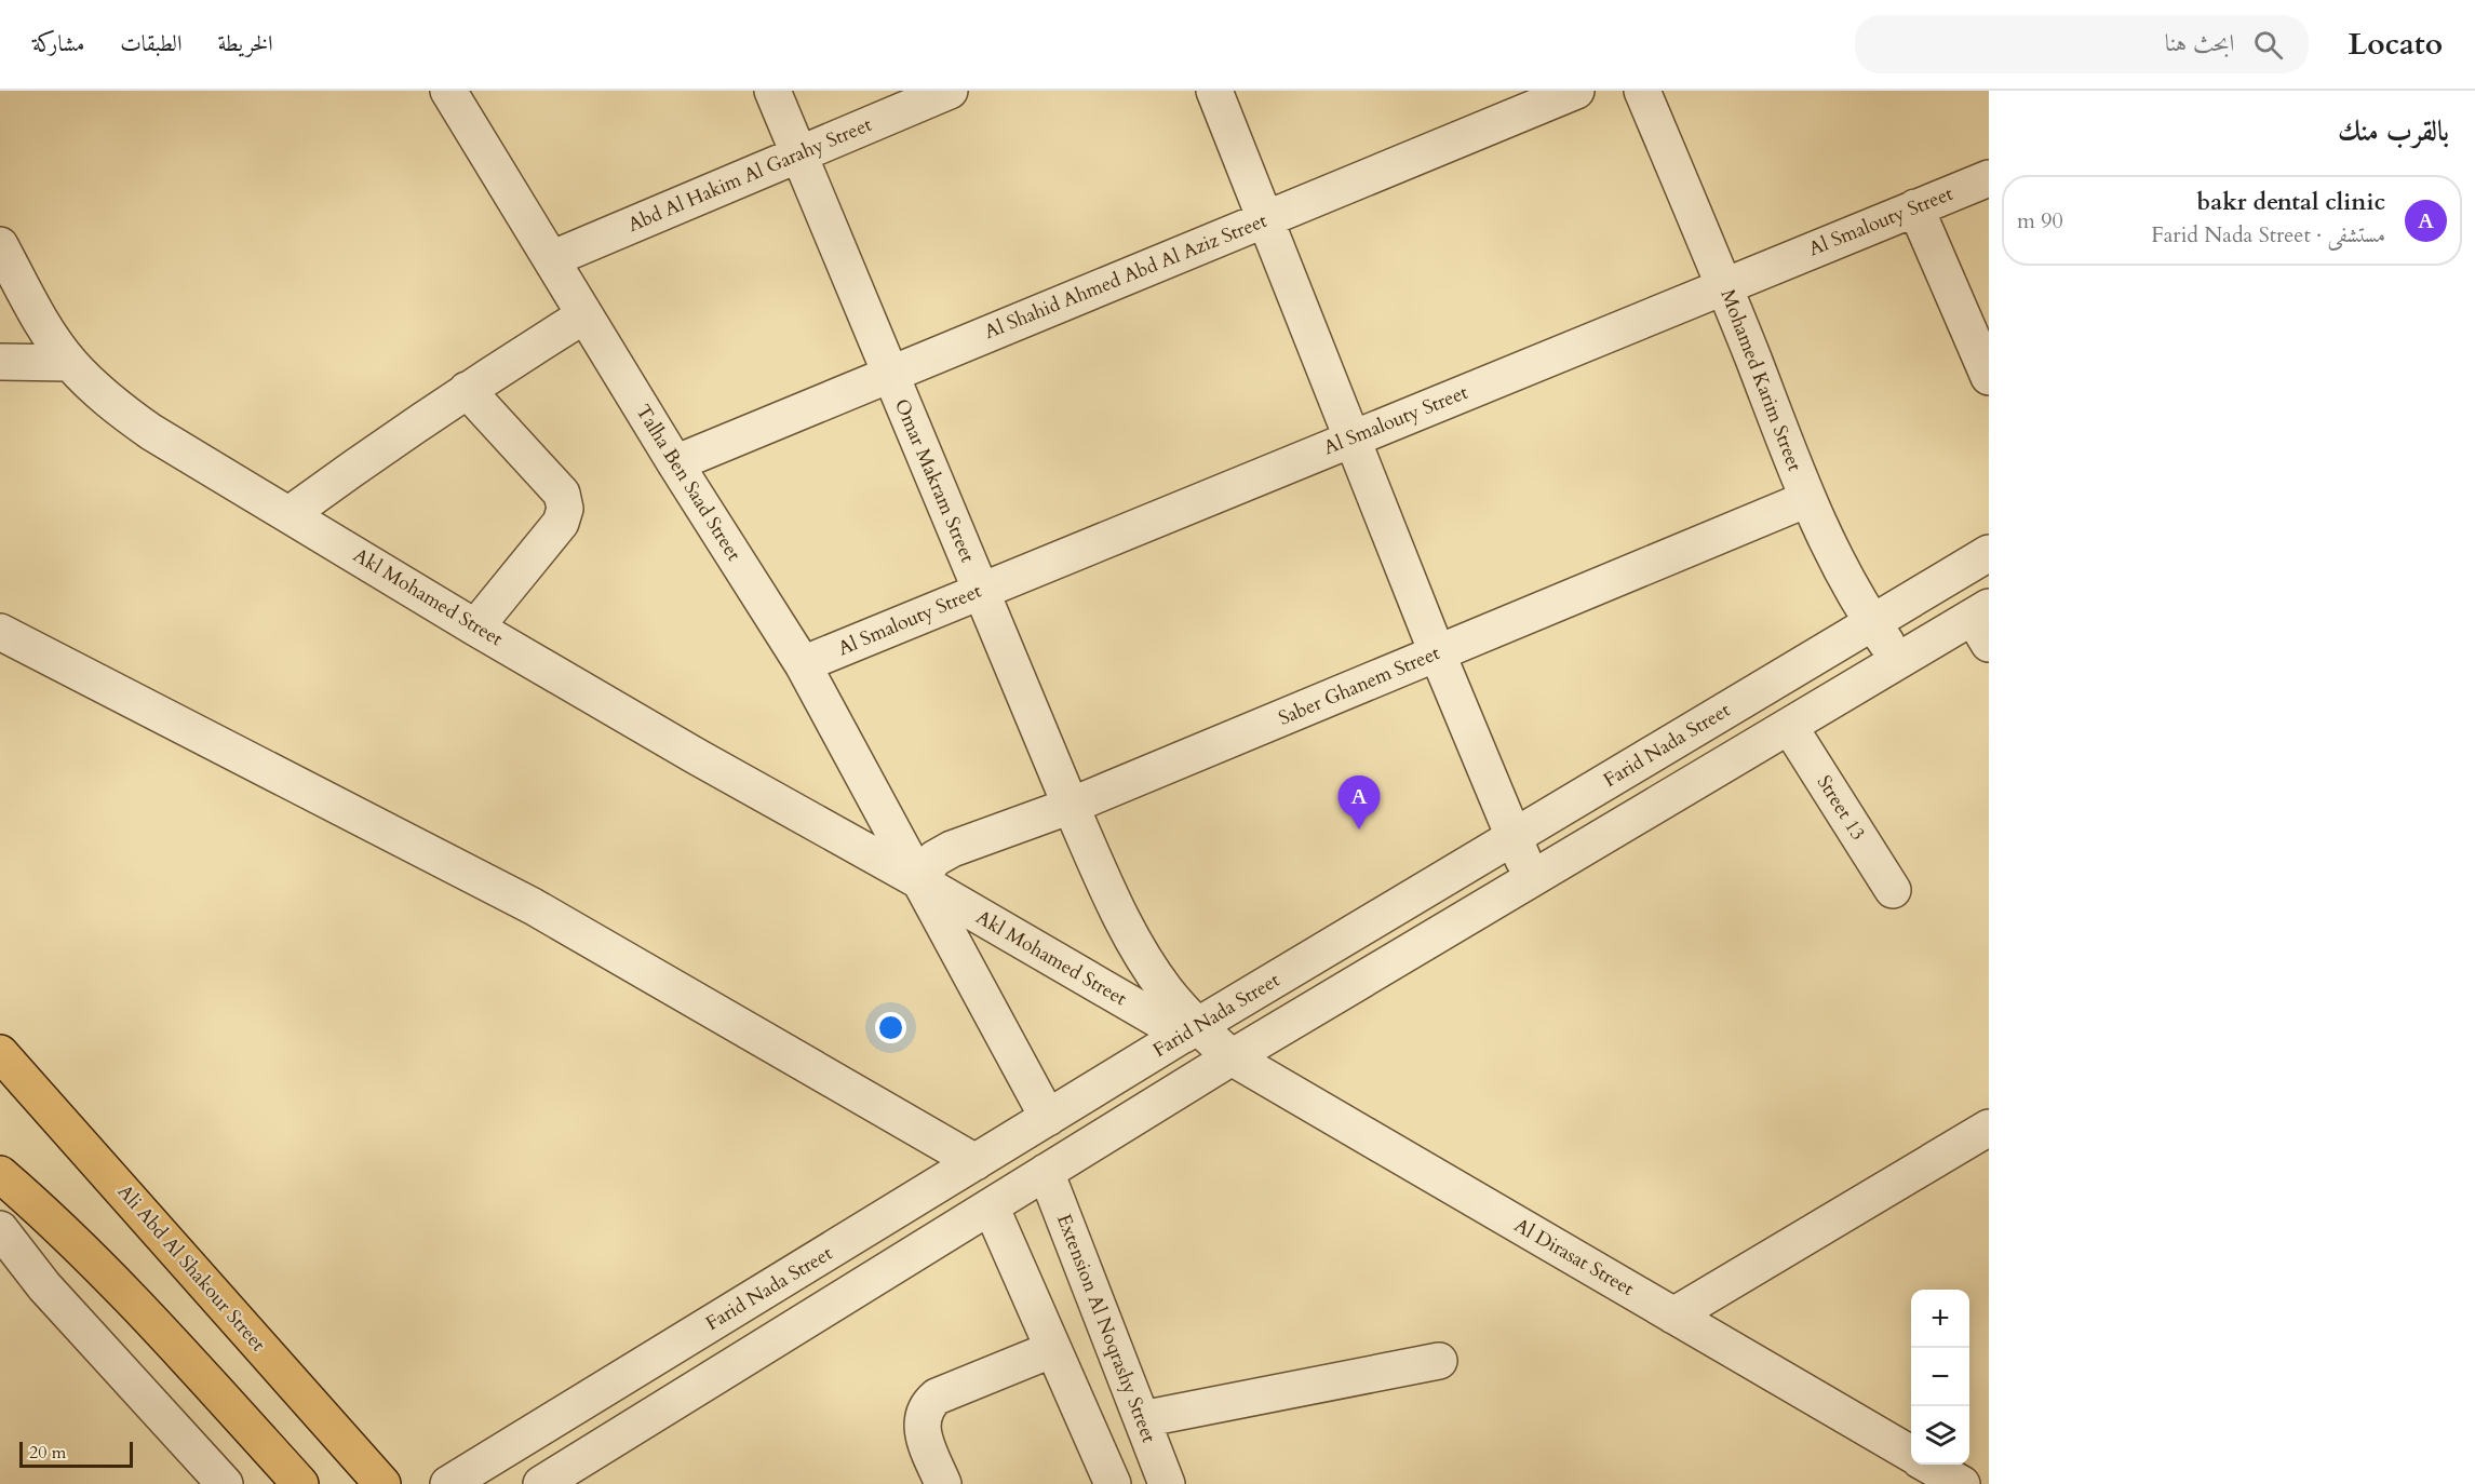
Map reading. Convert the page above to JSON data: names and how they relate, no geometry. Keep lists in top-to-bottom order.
{
  "streets": {
    "main road": ["Ali Abd Al Shakour Street"],
    "street": [
      "Abd Al Hakim Al Garahy Street",
      "Al Smalouty Street",
      "Al Shahid Ahmed Abd Al Aziz Street",
      "Mohamed Karim Street",
      "Omar Makram Street",
      "Talha Ben Saad Street",
      "Akl Mohamed Street",
      "Saber Ghanem Street",
      "Farid Nada Street",
      "Street 13",
      "Al Dirasat Street",
      "Extension Al Noqrashy Street"
    ]
  },
  "crossings": [
    ["Abd Al Hakim Al Garahy Street", "Omar Makram Street"],
    ["Abd Al Hakim Al Garahy Street", "Talha Ben Saad Street"],
    ["Al Smalouty Street", "Mohamed Karim Street"],
    ["Al Smalouty Street", "Omar Makram Street"],
    ["Al Smalouty Street", "Talha Ben Saad Street"],
    ["Al Shahid Ahmed Abd Al Aziz Street", "Omar Makram Street"],
    ["Al Shahid Ahmed Abd Al Aziz Street", "Talha Ben Saad Street"],
    ["Mohamed Karim Street", "Saber Ghanem Street"],
    ["Mohamed Karim Street", "Farid Nada Street"],
    ["Omar Makram Street", "Akl Mohamed Street"],
    ["Omar Makram Street", "Saber Ghanem Street"],
    ["Omar Makram Street", "Farid Nada Street"],
    ["Omar Makram Street", "Al Dirasat Street"],
    ["Talha Ben Saad Street", "Akl Mohamed Street"],
    ["Talha Ben Saad Street", "Saber Ghanem Street"],
    ["Akl Mohamed Street", "Saber Ghanem Street"],
    ["Akl Mohamed Street", "Farid Nada Street"]
  ],
  "scale_bar": "20 m",
  "page": {
    "header": "Locato",
    "search": "ابحث هنا",
    "nav": ["الخريطة", "الطبقات", "مشاركة"],
    "heading": "بالقرب منك",
    "list": [
      {
        "mark": "A",
        "name": "bakr dental clinic",
        "note": "مستشفى · Farid Nada Street",
        "value": "90 m"
      }
    ],
    "pins": "A",
    "map_buttons": ["+", "−"],
    "scale": "20 m"
  }
}
